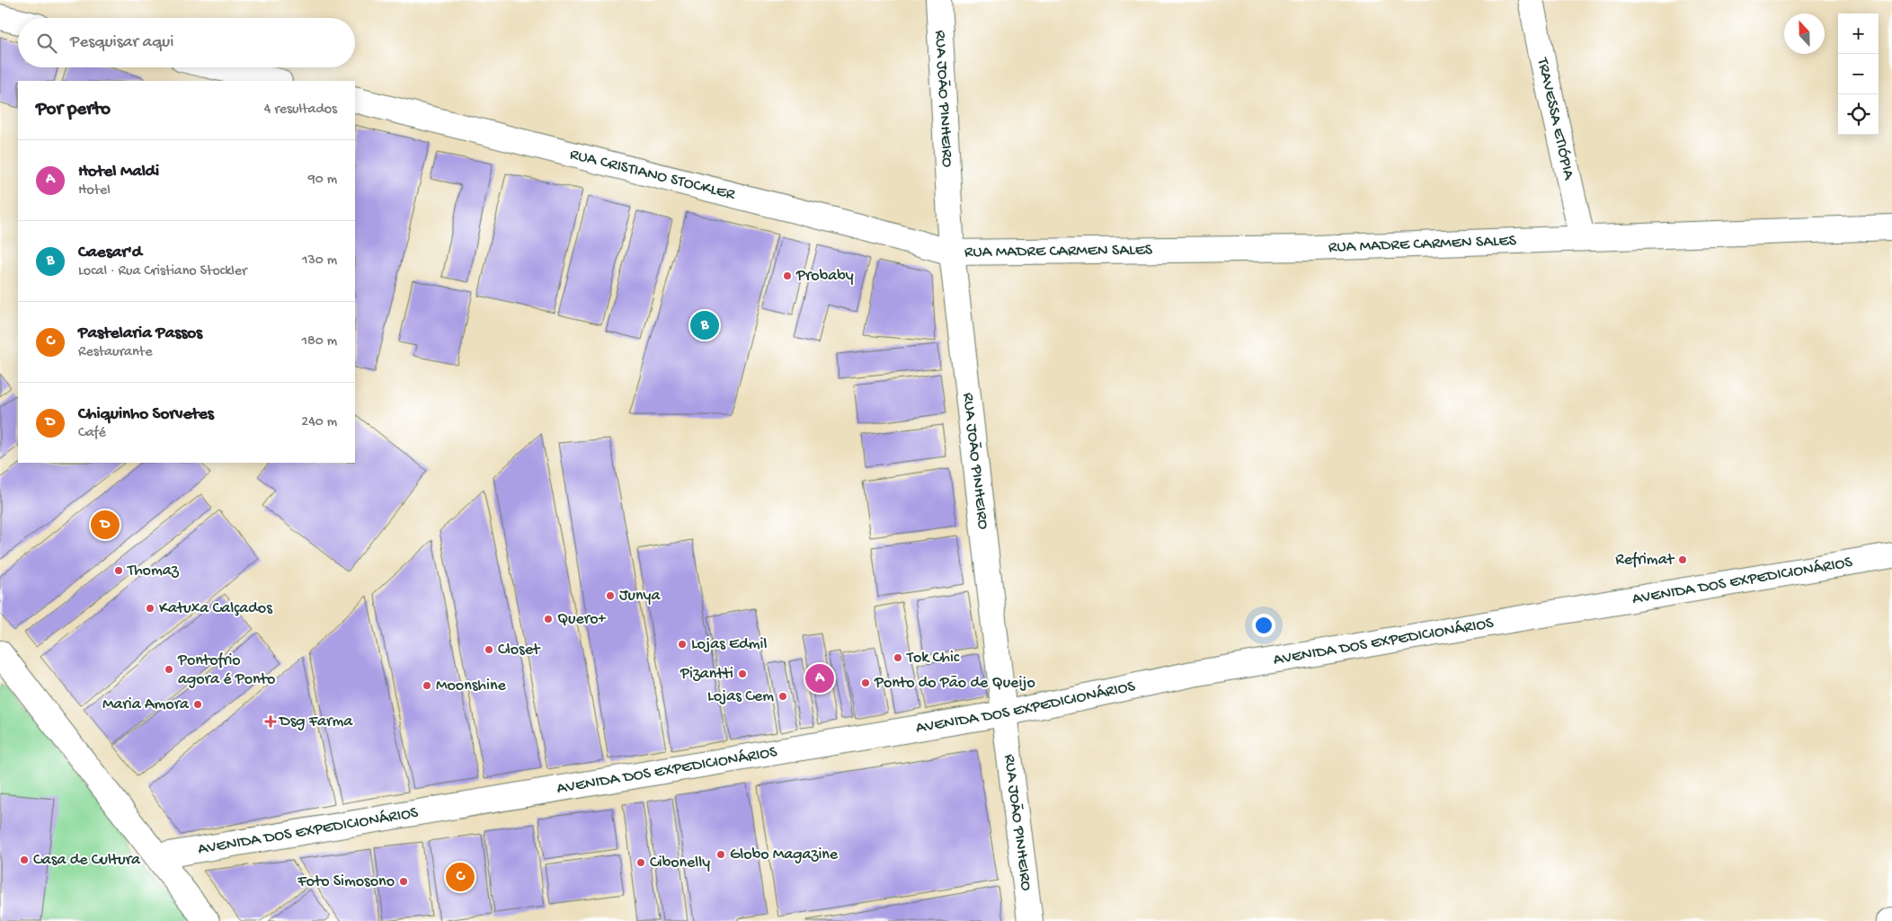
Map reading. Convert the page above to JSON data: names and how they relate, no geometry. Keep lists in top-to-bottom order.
{
  "streets": {
    "street": [
      "RUA JOÃO PINHEIRO",
      "TRAVESSA ETIÓPIA",
      "RUA CRISTIANO STOCKLER",
      "RUA MADRE CARMEN SALES",
      "AVENIDA DOS EXPEDICIONÁRIOS"
    ]
  },
  "crossings": [
    ["RUA JOÃO PINHEIRO", "RUA CRISTIANO STOCKLER"],
    ["RUA JOÃO PINHEIRO", "RUA MADRE CARMEN SALES"],
    ["RUA JOÃO PINHEIRO", "AVENIDA DOS EXPEDICIONÁRIOS"],
    ["TRAVESSA ETIÓPIA", "RUA MADRE CARMEN SALES"],
    ["RUA CRISTIANO STOCKLER", "RUA MADRE CARMEN SALES"]
  ],
  "places": {
    "other": [
      "Probaby",
      "Refrimat",
      "Thomaz",
      "Junya",
      "Katuxa Calçados",
      "Quero+",
      "Lojas Edmil",
      "Closet",
      "Tok Chic",
      "Pontofrio agora é Ponto",
      "Pizantti",
      "Ponto do Pão de Queijo",
      "Moonshine",
      "Lojas Cem",
      "Maria Amora",
      "Globo Magazine",
      "Casa de Cultura",
      "Cibonelly",
      "Foto Simosono"
    ],
    "health": ["Dsg Farma"]
  },
  "north": "top",
  "page": {
    "map_buttons": ["+", "−"],
    "search": "Pesquisar aqui",
    "heading": ["Por perto", "4 resultados"],
    "list": [
      {
        "mark": "A",
        "name": "Hotel Maldi",
        "note": "Hotel",
        "value": "90 m"
      },
      {
        "mark": "B",
        "name": "Caesar'd",
        "note": "Local · Rua Cristiano Stockler",
        "value": "130 m"
      },
      {
        "mark": "C",
        "name": "Pastelaria Passos",
        "note": "Restaurante",
        "value": "180 m"
      },
      {
        "mark": "D",
        "name": "Chiquinho Sorvetes",
        "note": "Café",
        "value": "240 m"
      }
    ],
    "pins": [
      "B",
      "D",
      "A",
      "C"
    ]
  }
}
